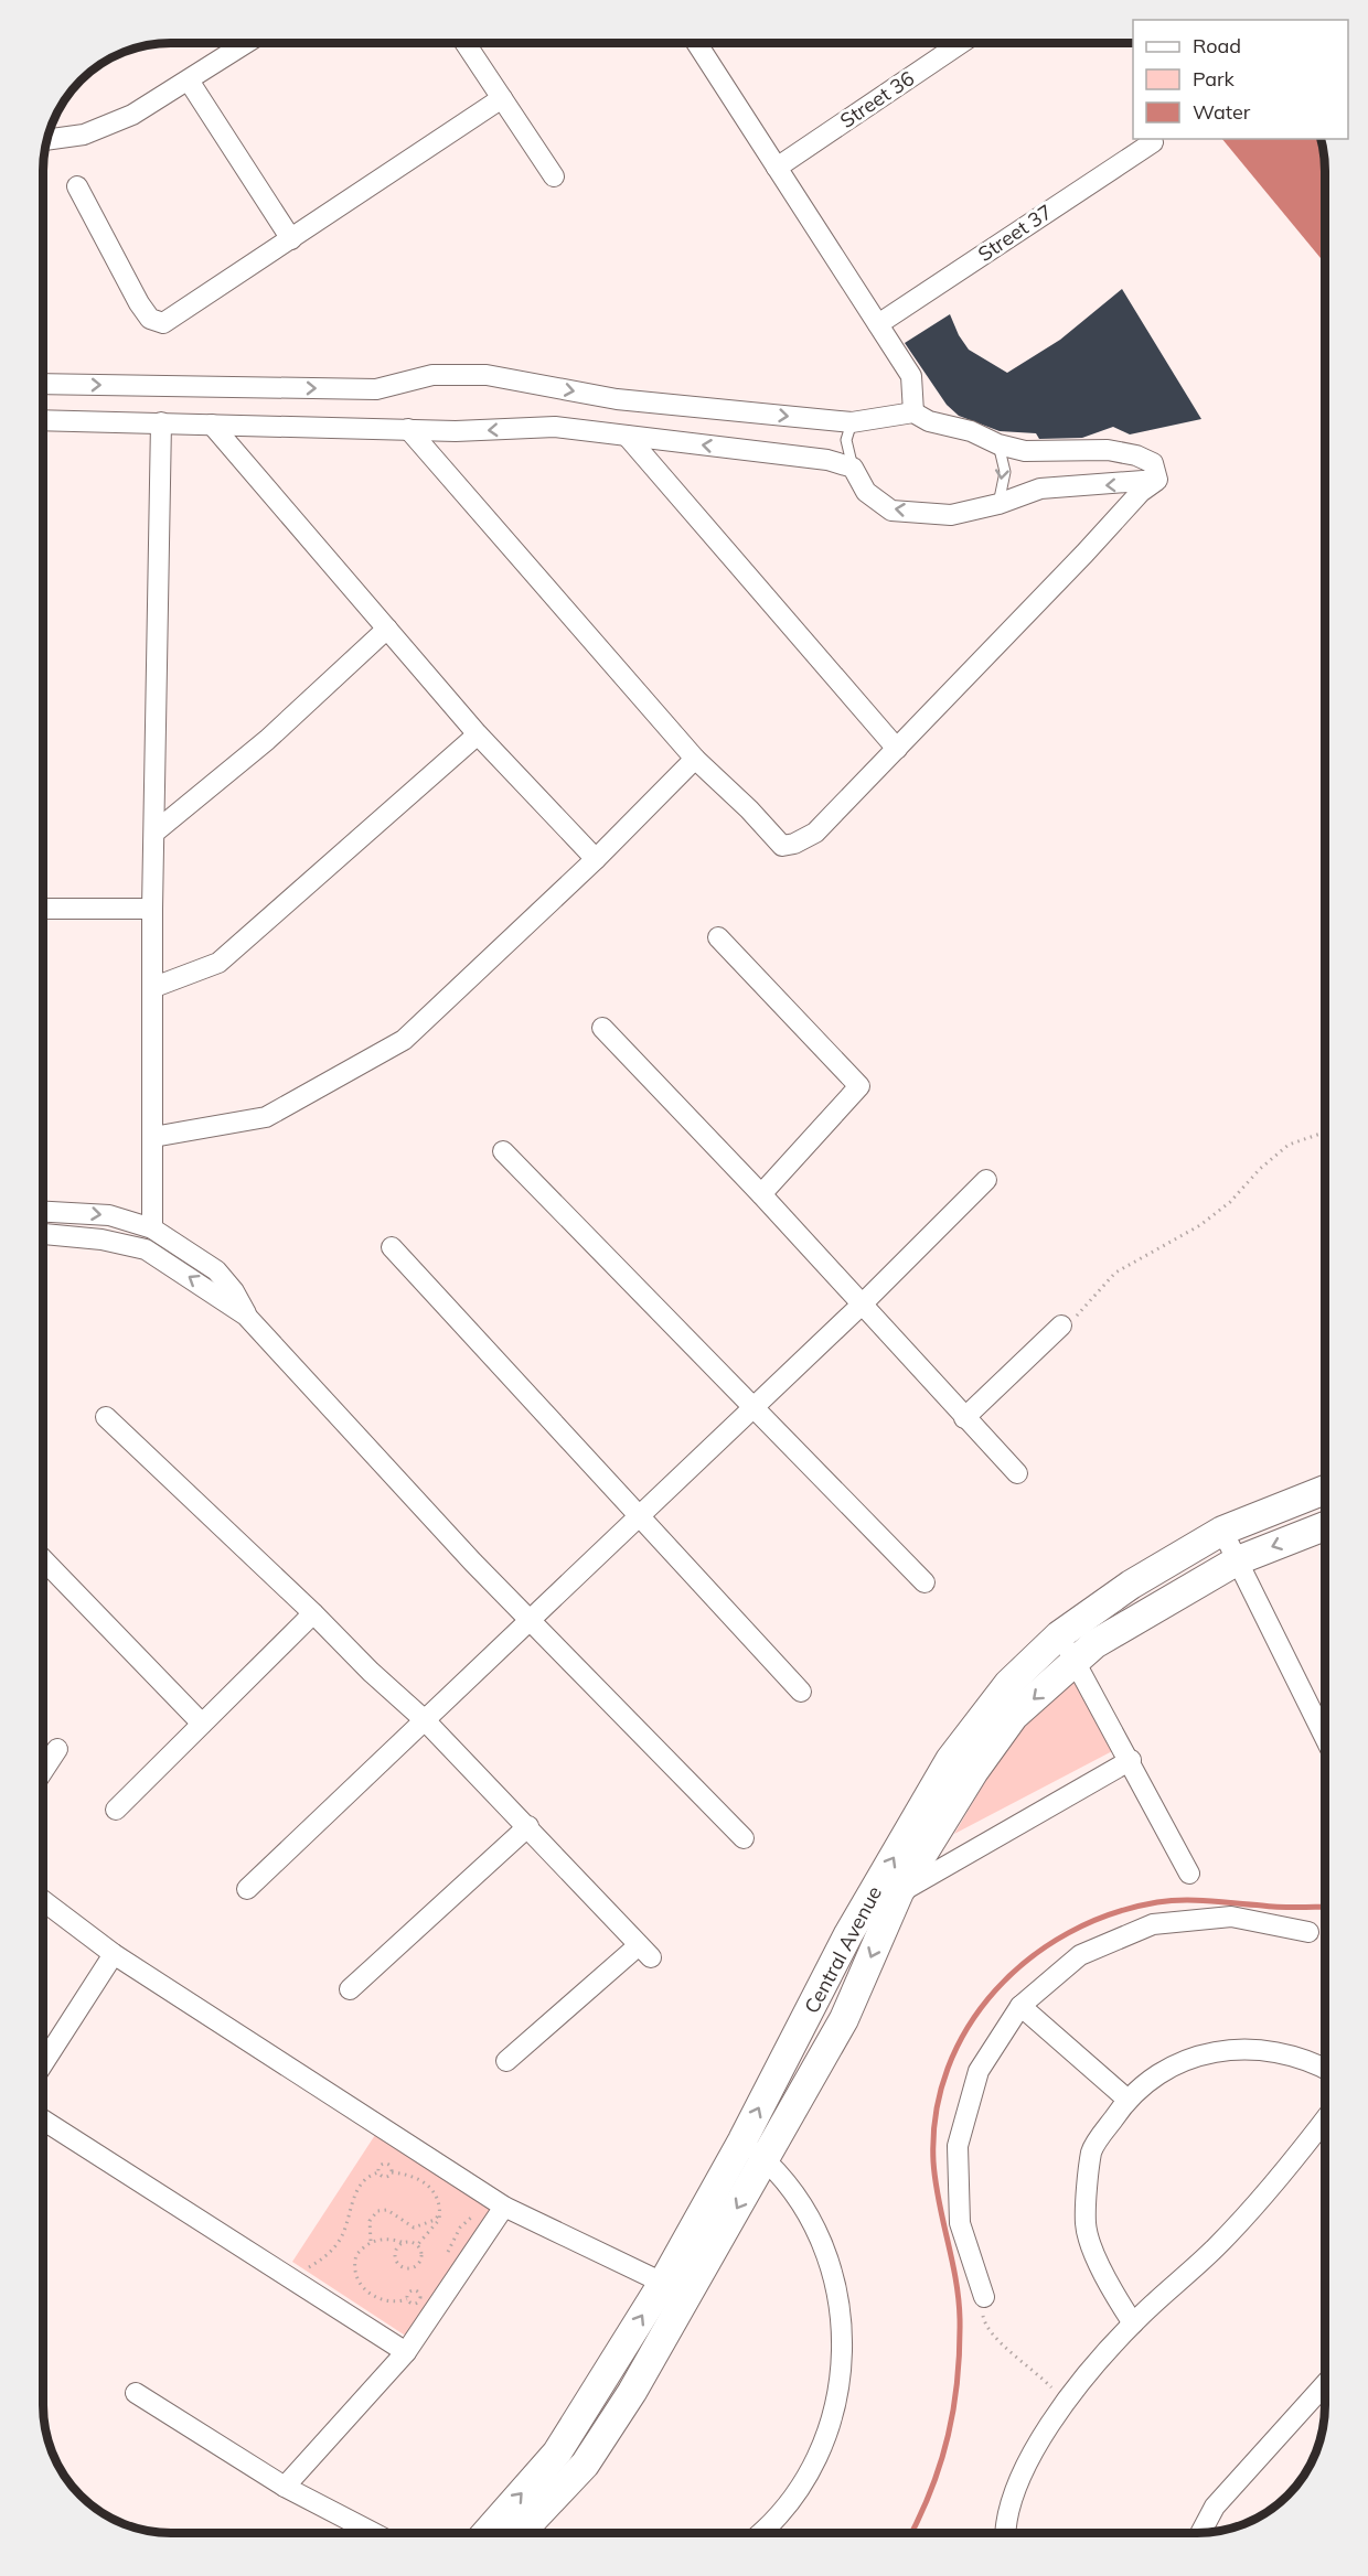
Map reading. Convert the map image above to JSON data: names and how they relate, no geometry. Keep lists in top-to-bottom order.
{
  "streets": {
    "street": ["Street 36", "Street 37", "Central Avenue"]
  },
  "legend": ["Road", "Park", "Water"]
}
